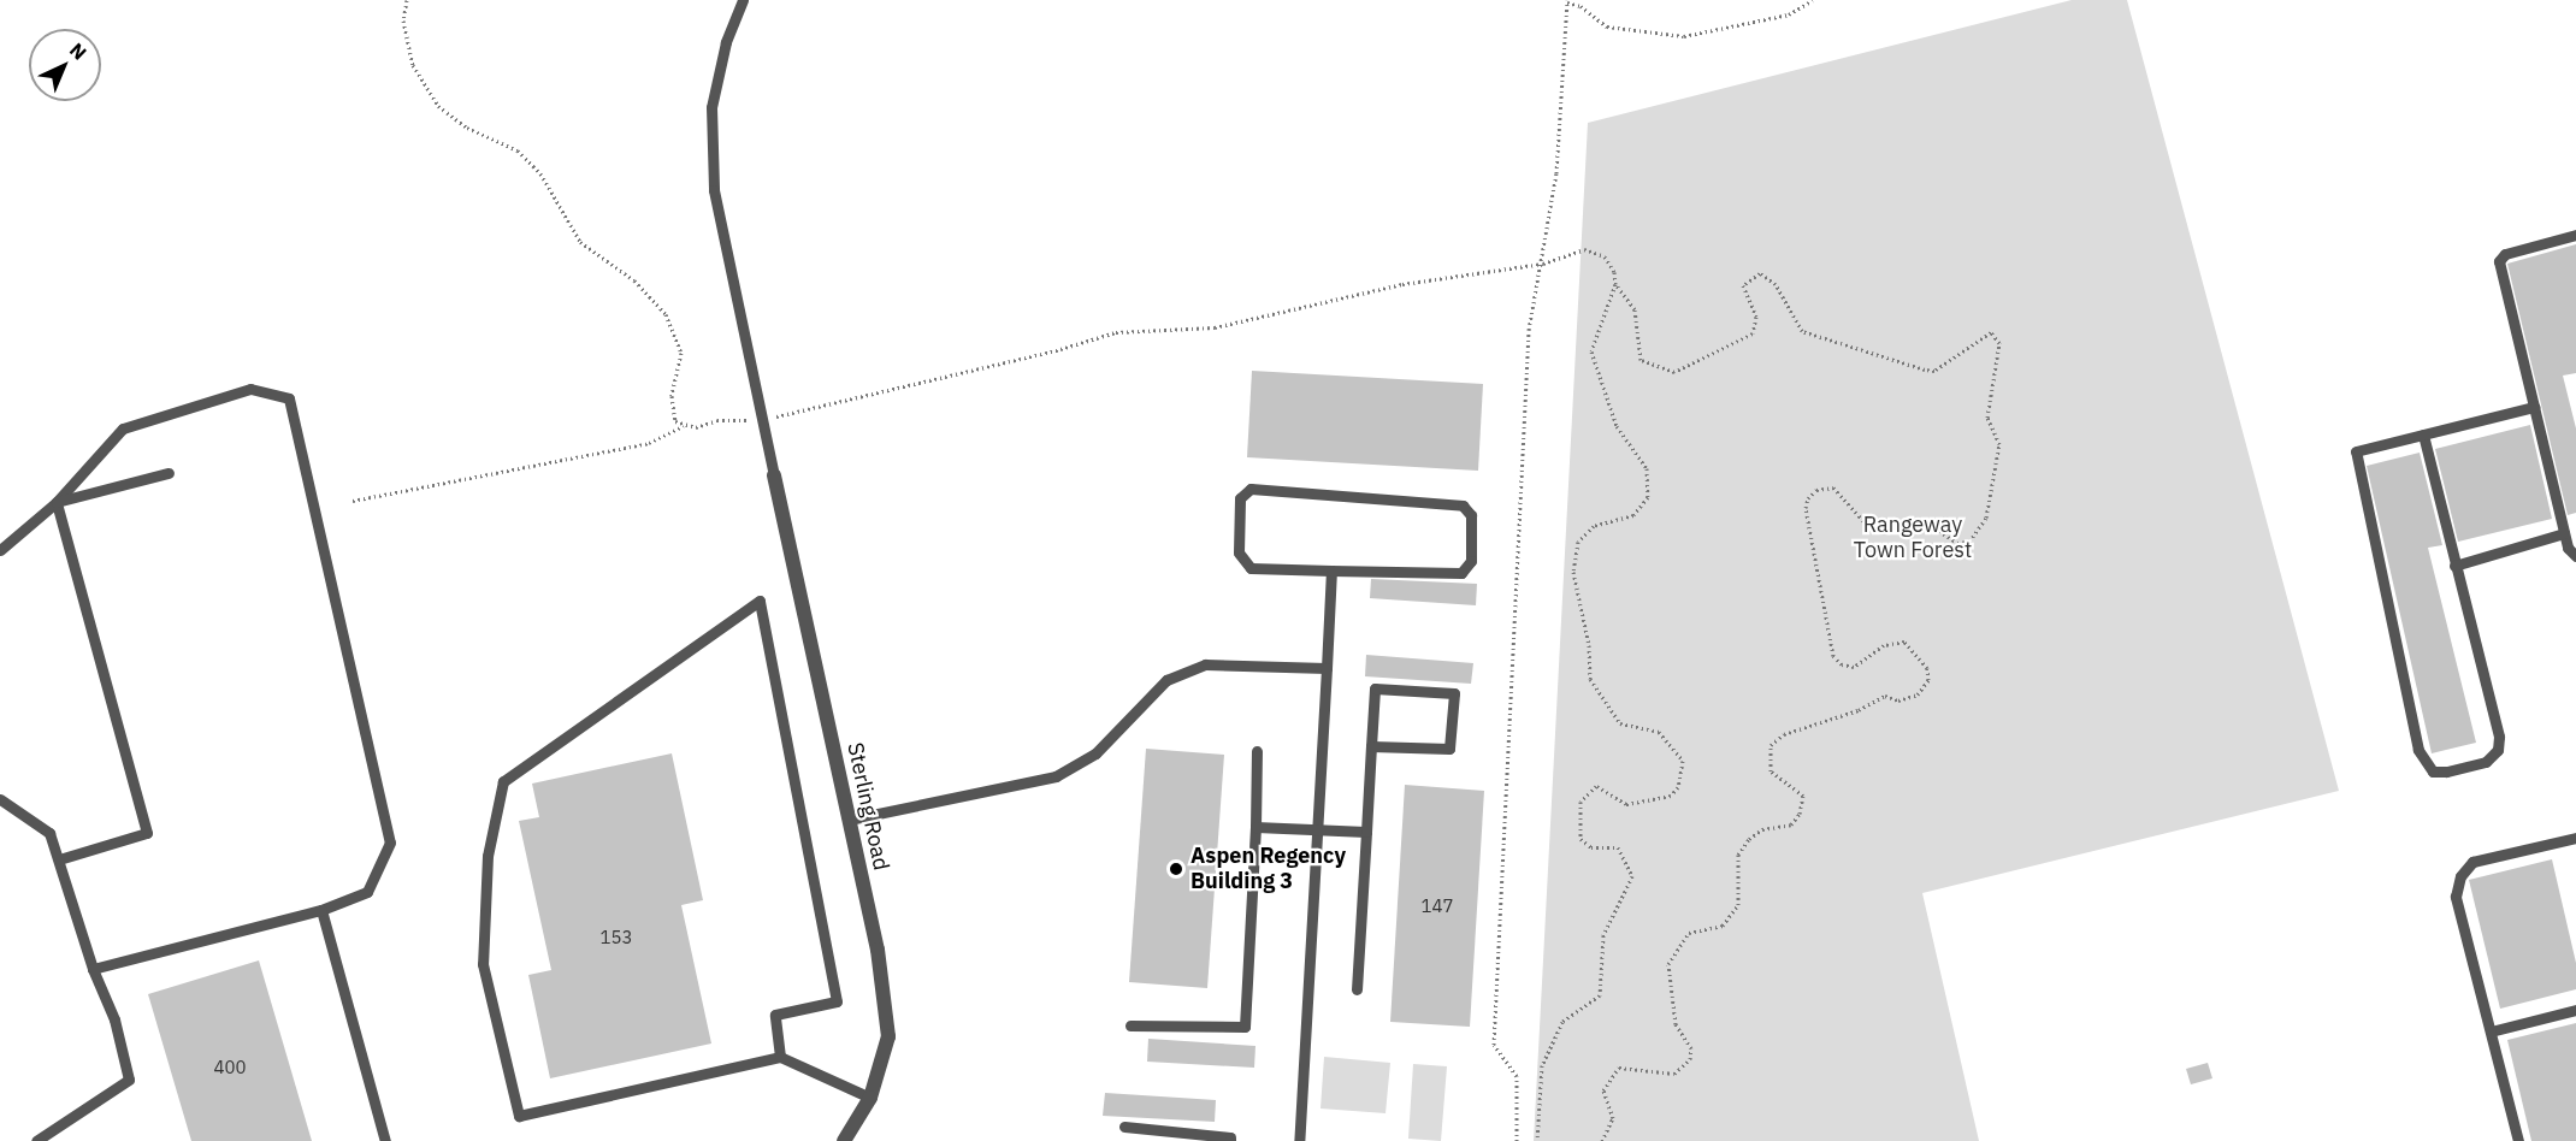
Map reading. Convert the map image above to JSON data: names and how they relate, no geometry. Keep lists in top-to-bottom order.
{
  "streets": {
    "street": ["Sterling Road"]
  },
  "parks": ["Rangeway Town Forest"],
  "places": ["Aspen Regency Building 3"],
  "house_numbers": ["147", "153", "400"],
  "north": "top right"
}
